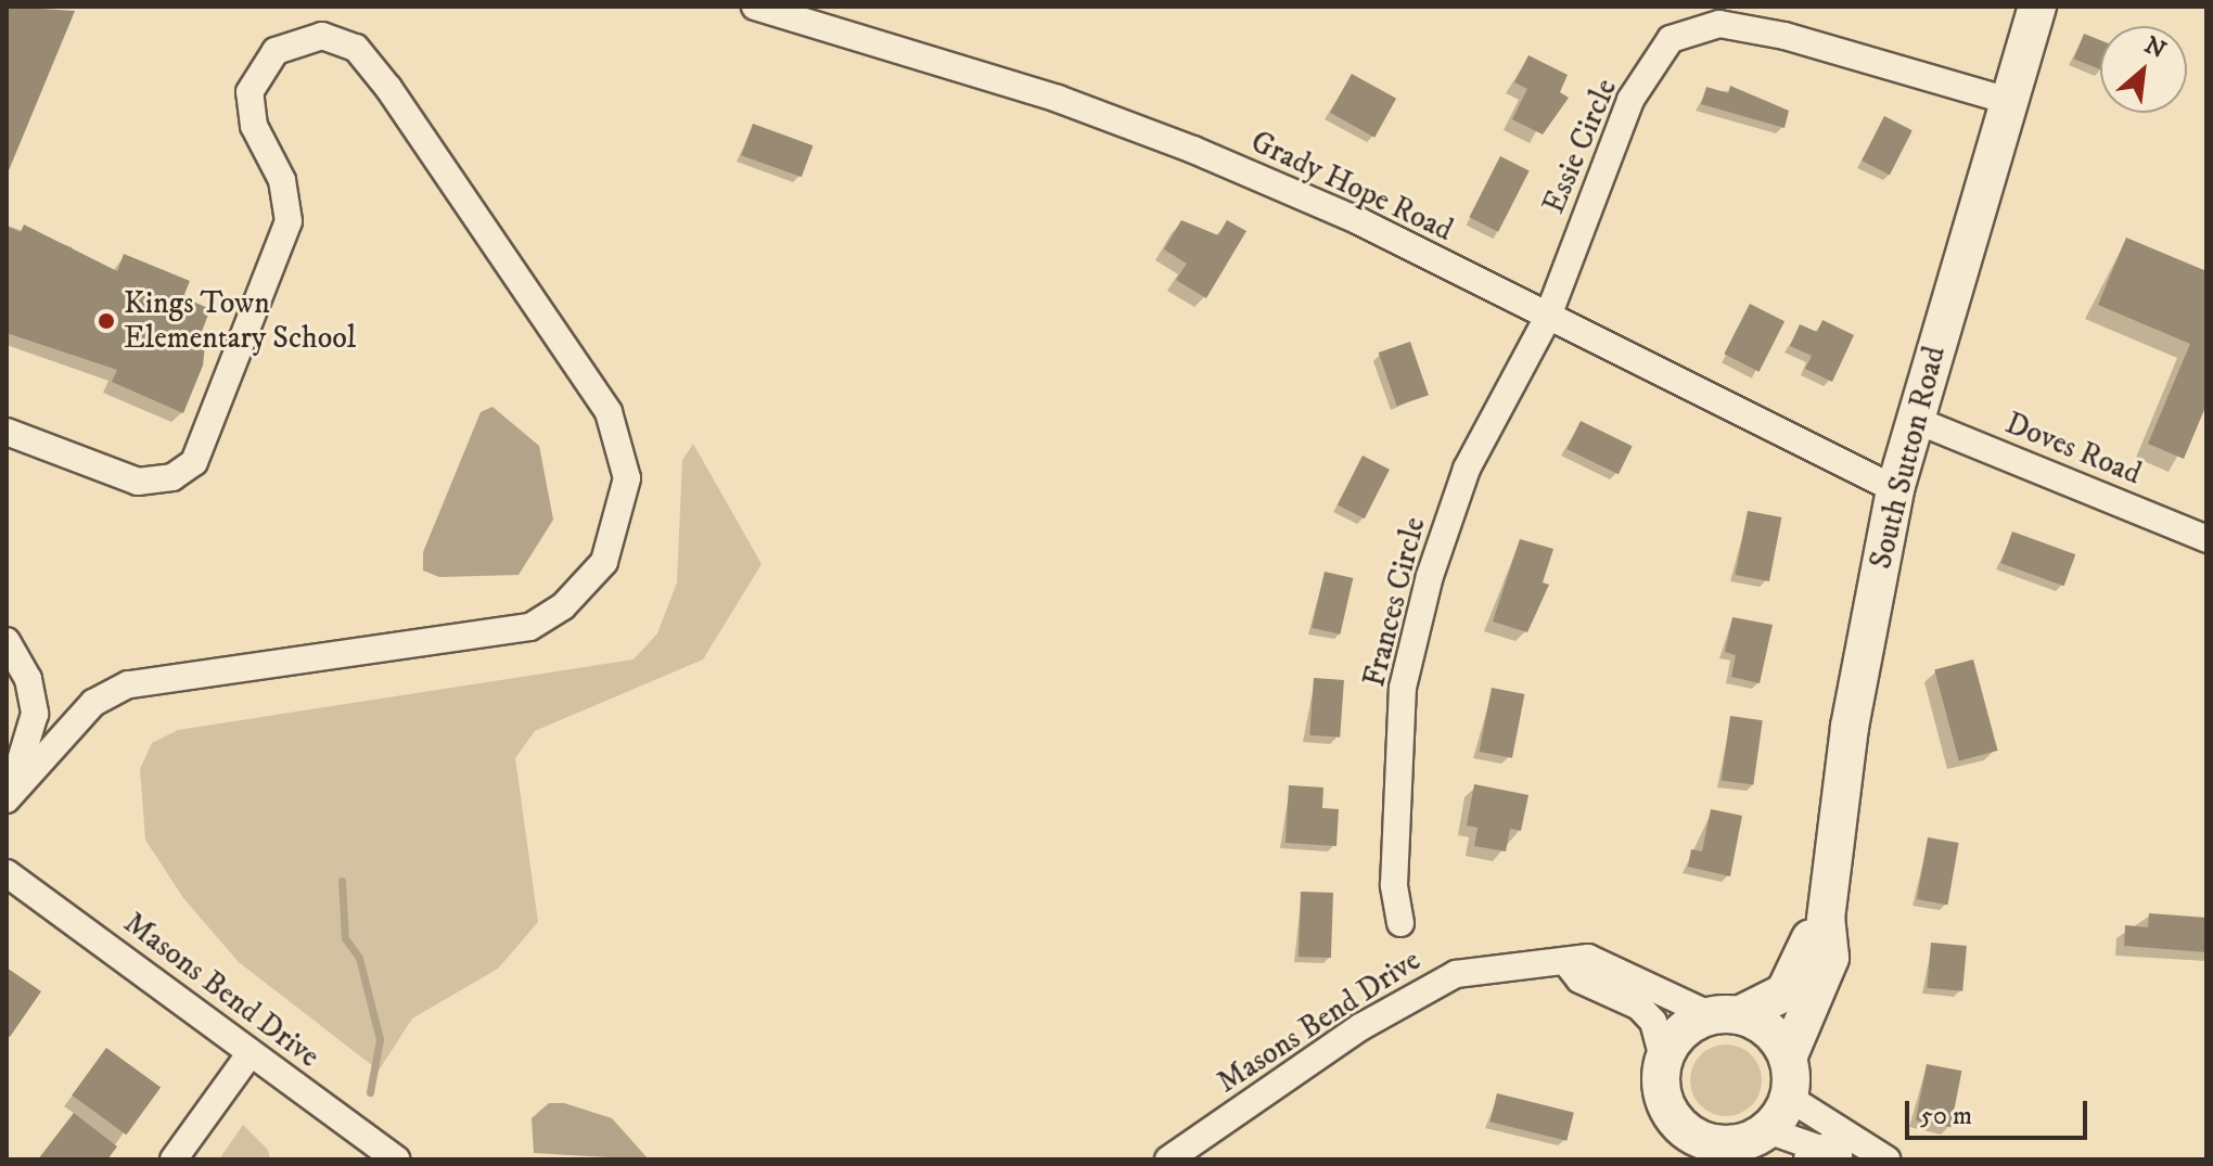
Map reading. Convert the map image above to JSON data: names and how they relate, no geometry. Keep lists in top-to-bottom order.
{
  "streets": {
    "main road": ["South Sutton Road"],
    "street": [
      "Essie Circle",
      "Grady Hope Road",
      "Doves Road",
      "Frances Circle",
      "Masons Bend Drive"
    ]
  },
  "crossings": [
    ["Essie Circle", "Grady Hope Road"],
    ["Essie Circle", "South Sutton Road"],
    ["Essie Circle", "Frances Circle"],
    ["Grady Hope Road", "South Sutton Road"],
    ["Grady Hope Road", "Frances Circle"],
    ["Doves Road", "South Sutton Road"],
    ["South Sutton Road", "Masons Bend Drive"]
  ],
  "places": ["Kings Town Elementary School"],
  "scale_bar": "50 m",
  "north": "top right"
}
